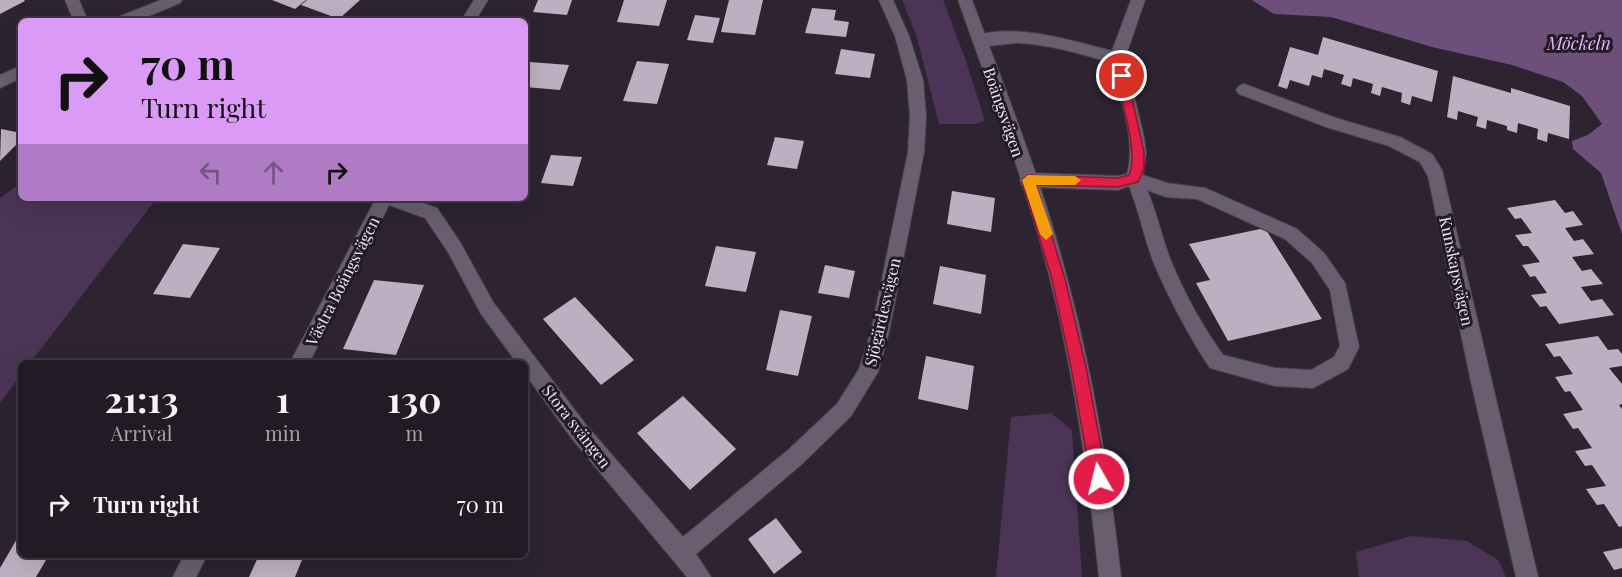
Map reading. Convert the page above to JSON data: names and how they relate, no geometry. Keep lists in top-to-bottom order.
{
  "streets": {
    "street": [
      "Boängsvägen",
      "Kunskapsvägen",
      "Västra Boängsvägen",
      "Sjögärdesvägen",
      "Stora svängen"
    ]
  },
  "crossings": [
    ["Sjögärdesvägen", "Stora svängen"]
  ],
  "water": ["Möckeln"],
  "page": {
    "turn": ["70 m", "Turn right"],
    "eta": [
      "21:13",
      "Arrival",
      "1",
      "min",
      "130",
      "m"
    ],
    "list": [
      {
        "name": "Turn right",
        "value": "70 m"
      }
    ]
  }
}
